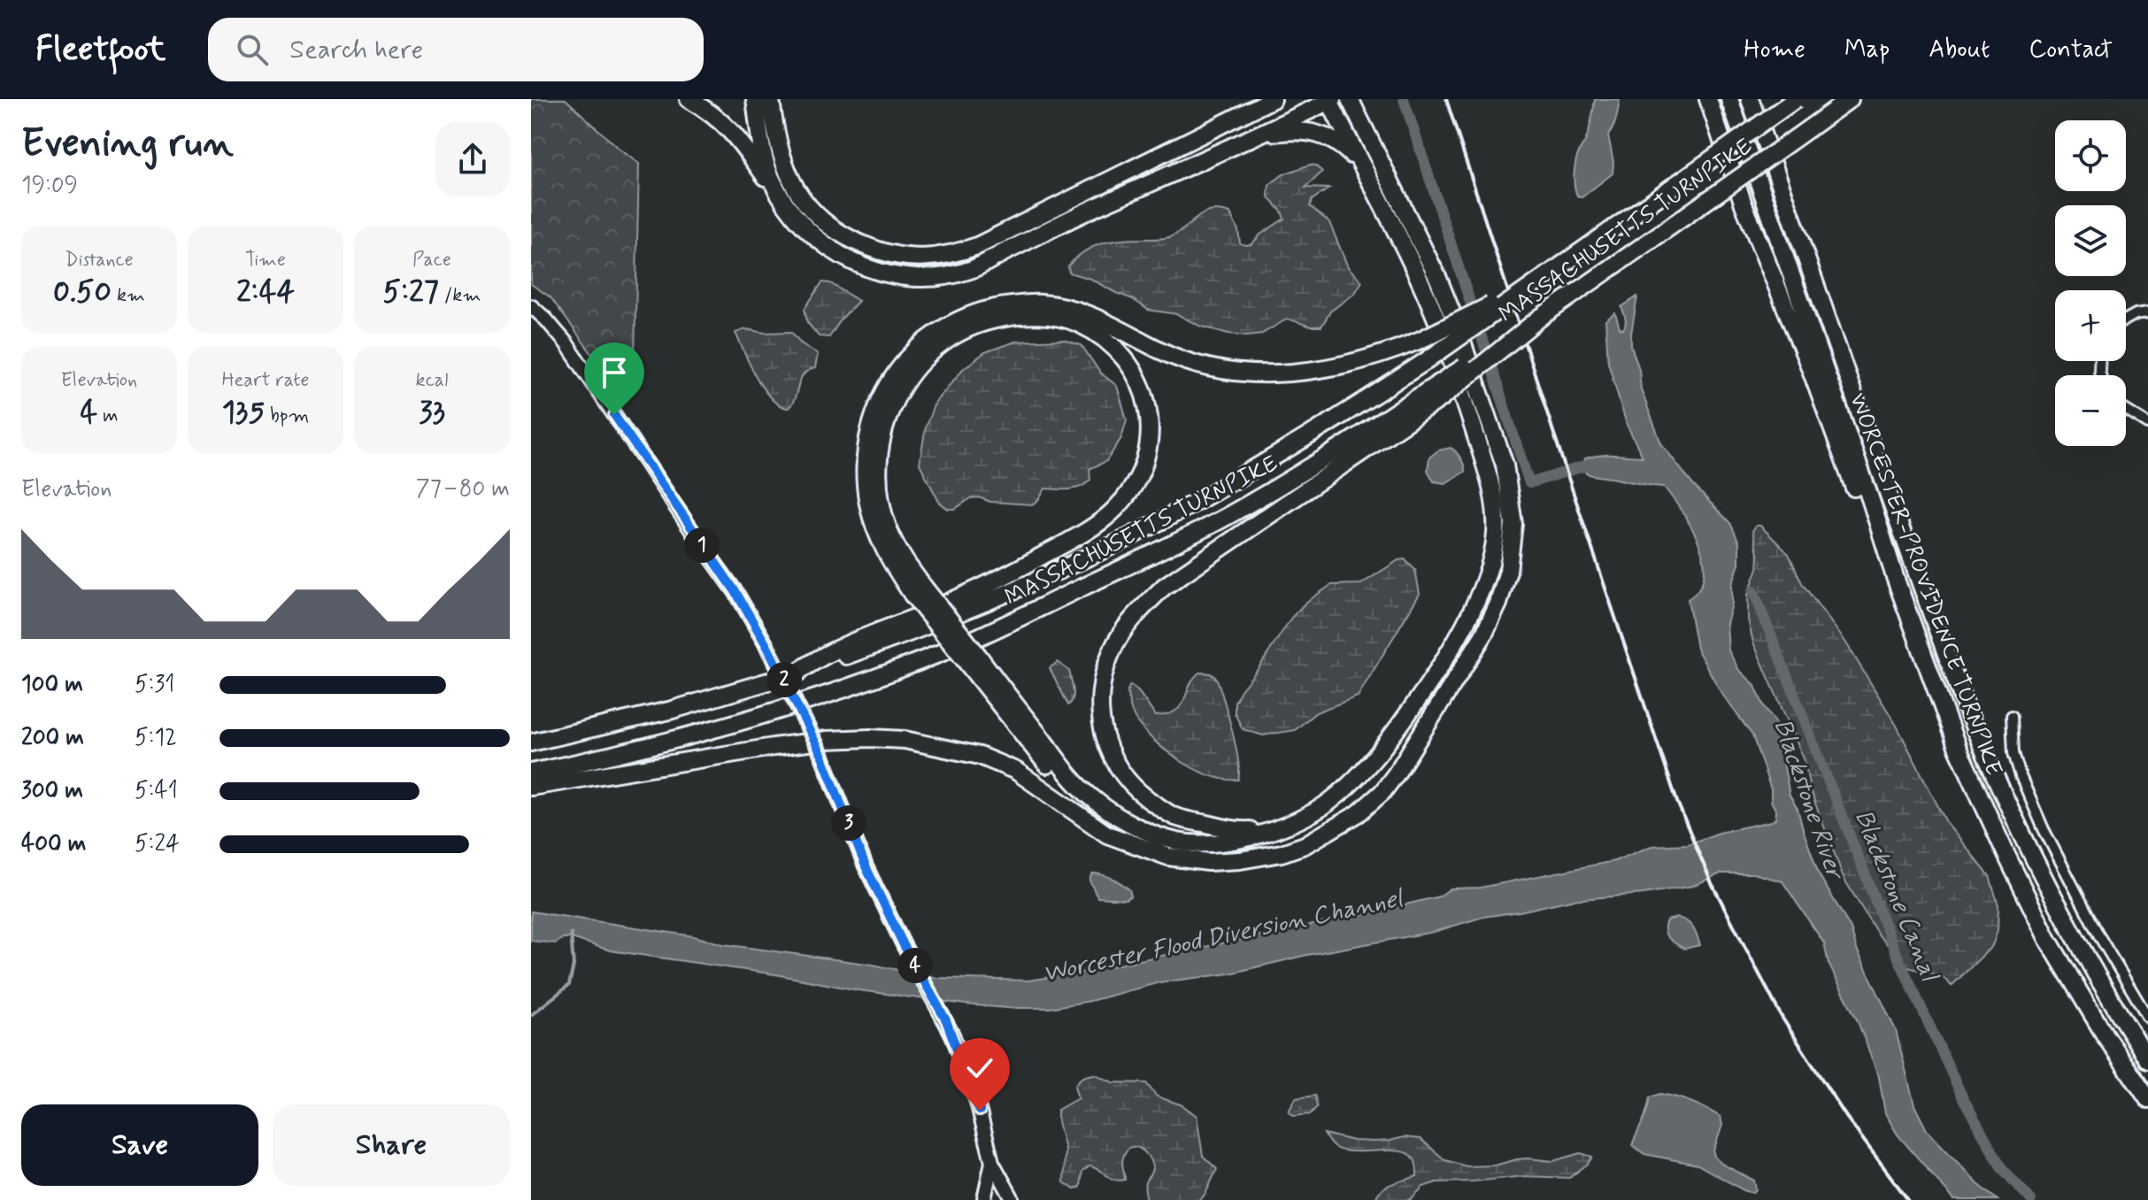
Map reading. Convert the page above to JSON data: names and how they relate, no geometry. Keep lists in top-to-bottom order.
{
  "streets": {
    "highway": ["MASSACHUSETTS TURNPIKE", "WORCESTER-PROVIDENCE TURNPIKE"]
  },
  "water": ["Blackstone River", "Blackstone Canal", "Worcester Flood Diversion Channel"],
  "page": {
    "header": "Fleetfoot",
    "search": "Search here",
    "nav": [
      "Home",
      "Map",
      "About",
      "Contact"
    ],
    "heading": ["Evening run", "19:09"],
    "map_buttons": ["+", "−"],
    "stats": [
      ["Distance", "0.50 km"],
      ["Time", "2:44"],
      ["Pace", "5:27 /km"],
      ["Elevation", "4 m"],
      ["Heart rate", "135 bpm"],
      ["kcal", "33"]
    ],
    "chart": ["Elevation", "77–80 m"],
    "pins": [
      "1",
      "2",
      "3",
      "4"
    ],
    "list": [
      {
        "name": "100 m",
        "note": "5:31"
      },
      {
        "name": "200 m",
        "note": "5:12"
      },
      {
        "name": "300 m",
        "note": "5:41"
      },
      {
        "name": "400 m",
        "note": "5:24"
      }
    ],
    "buttons": ["Save", "Share"]
  }
}
